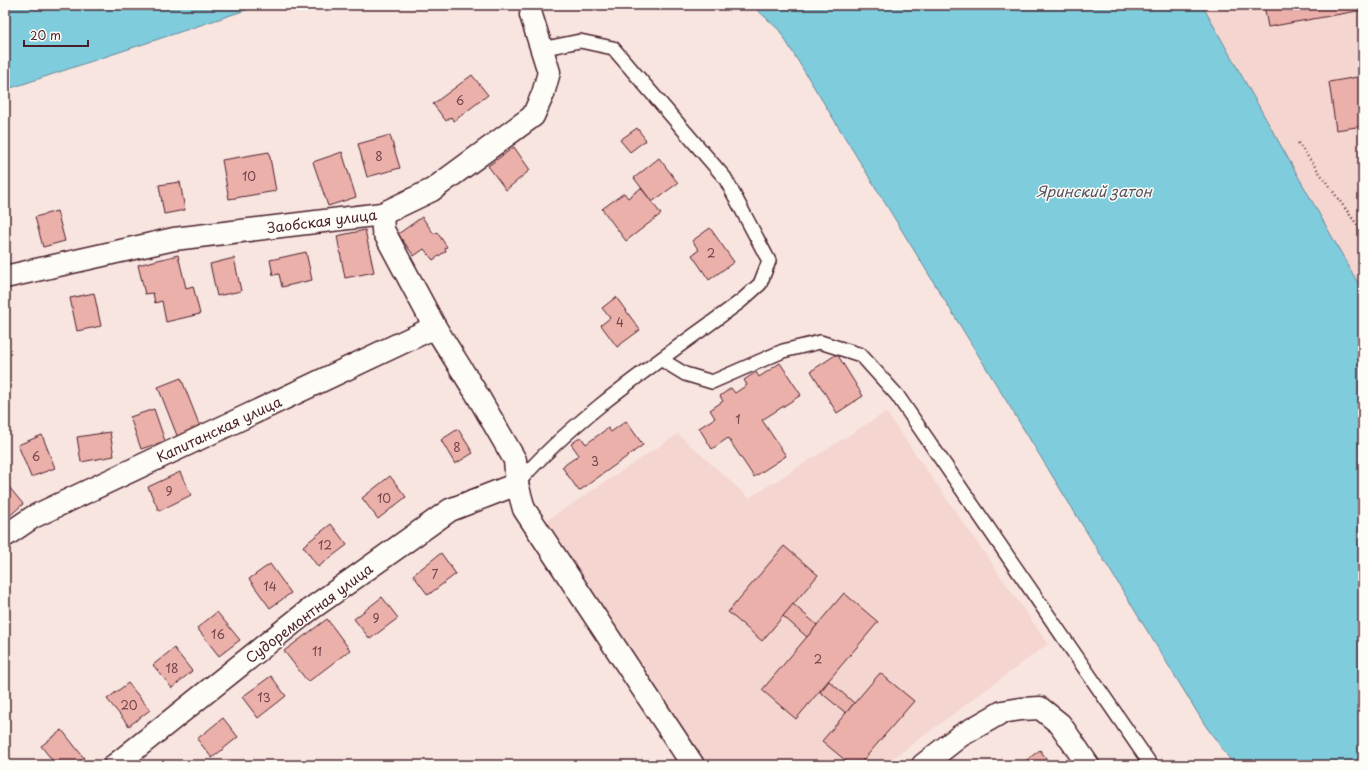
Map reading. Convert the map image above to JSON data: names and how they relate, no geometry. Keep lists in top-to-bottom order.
{
  "streets": {
    "street": ["Заобская улица", "Капитанская улица", "Судоремонтная улица"]
  },
  "water": ["Яринский затон"],
  "house_numbers": [
    "6",
    "8",
    "10",
    "2",
    "4",
    "1",
    "8",
    "6",
    "3",
    "9",
    "10",
    "12",
    "7",
    "14",
    "9",
    "16",
    "11",
    "2",
    "18",
    "13",
    "20"
  ],
  "scale_bar": "20 m"
}
